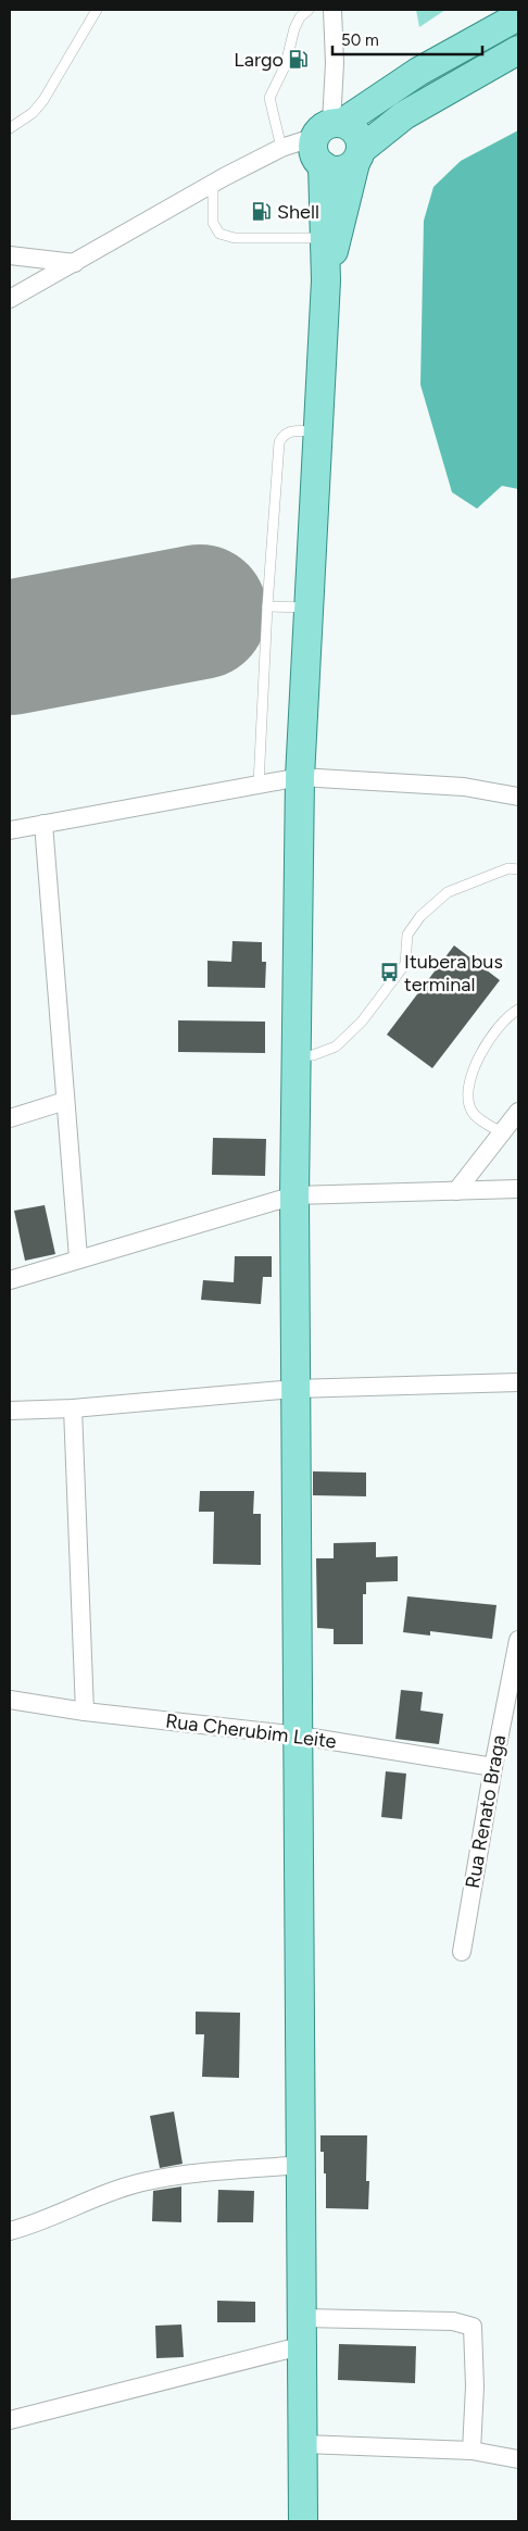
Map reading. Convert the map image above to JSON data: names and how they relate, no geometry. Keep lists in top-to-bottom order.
{
  "streets": {
    "street": ["Rua Cherubim Leite", "Rua Renato Braga"]
  },
  "crossings": [
    ["Rua Cherubim Leite", "Rua Renato Braga"]
  ],
  "places": {
    "fuel station": ["Largo", "Shell"],
    "bus stop": ["Itubera bus terminal"]
  },
  "scale_bar": "50 m"
}
